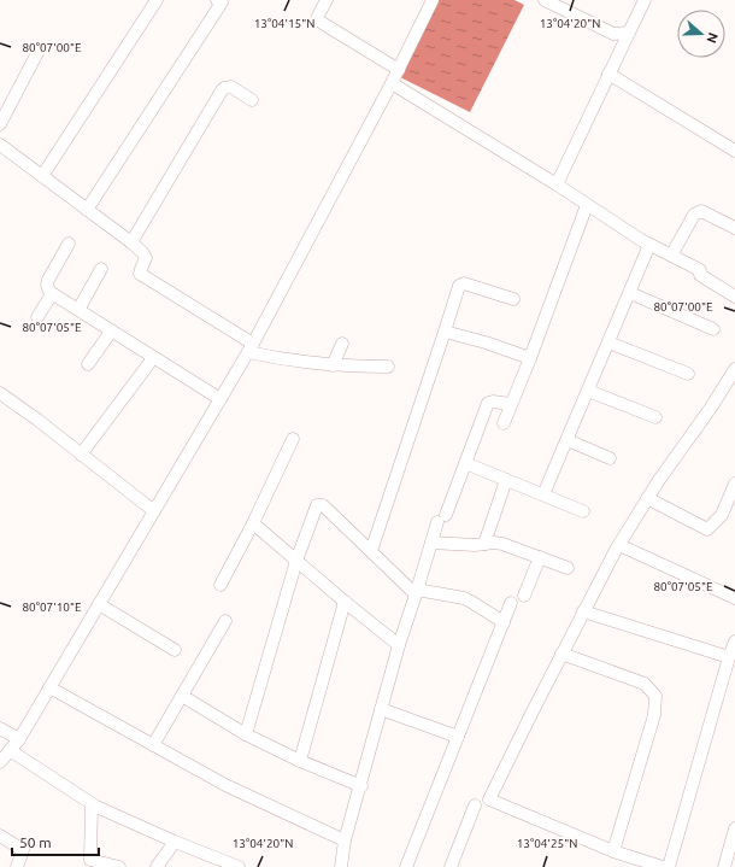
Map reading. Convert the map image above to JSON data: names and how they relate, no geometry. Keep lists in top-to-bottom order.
{
  "scale_bar": "50 m",
  "north": "right",
  "coordinates": [
    "13°04'15\"N",
    "13°04'20\"N",
    "80°07'00\"E",
    "80°07'05\"E",
    "80°07'10\"E",
    "13°04'25\"N"
  ]
}
